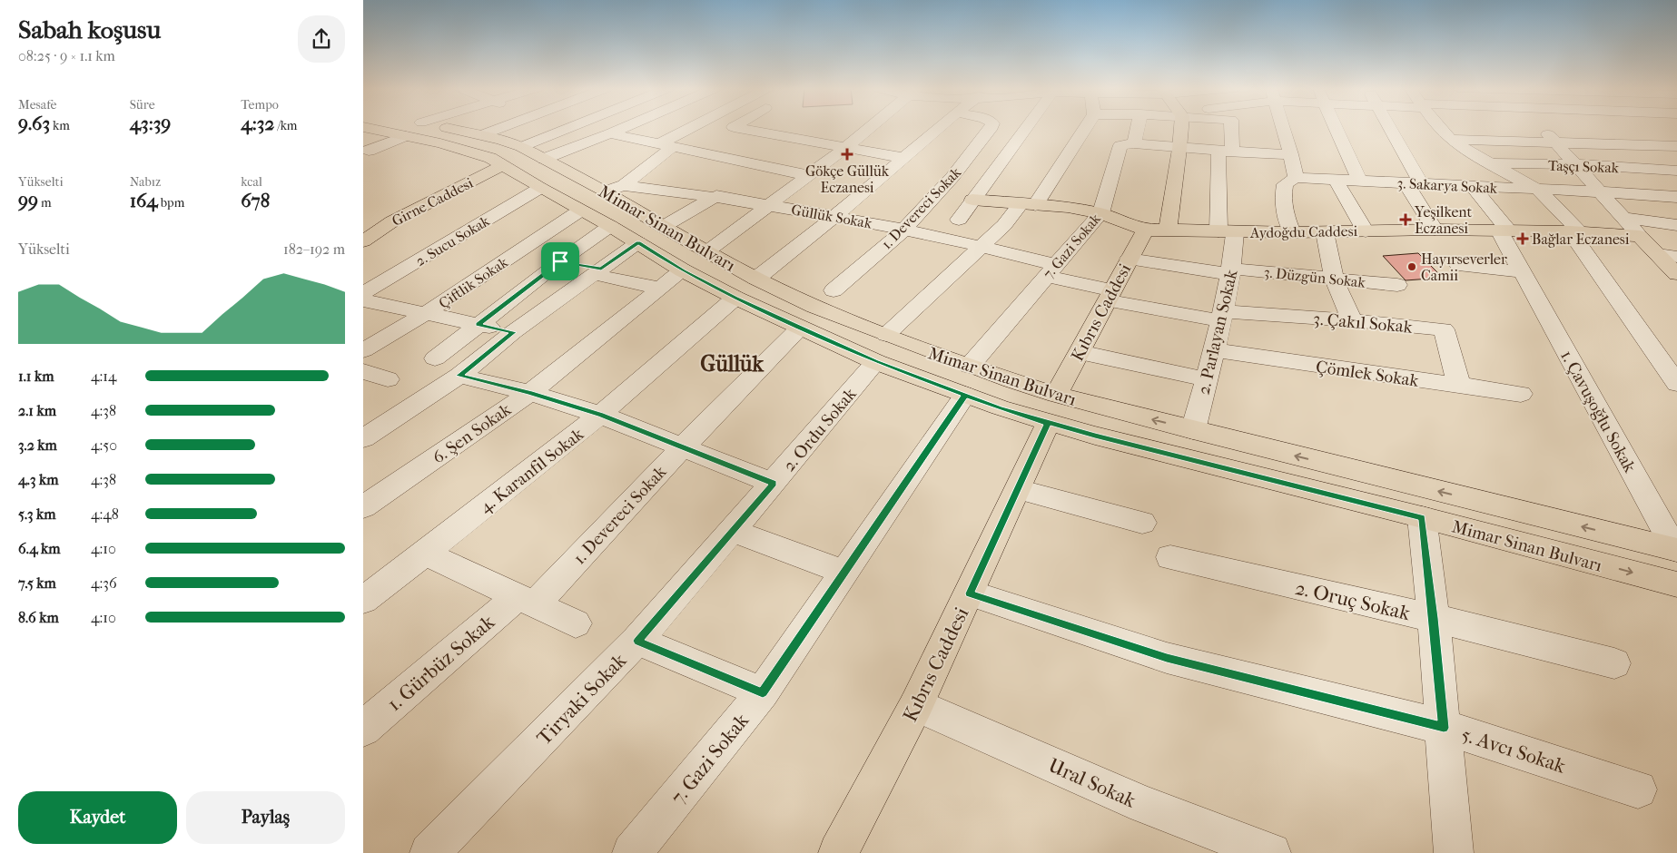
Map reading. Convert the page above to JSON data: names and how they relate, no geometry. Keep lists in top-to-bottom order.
{
  "streets": {
    "main road": [
      "Girne Caddesi",
      "Mimar Sinan Bulvarı",
      "Aydoğdu Caddesi",
      "Kıbrıs Caddesi"
    ],
    "street": [
      "Taşçı Sokak",
      "3. Sakarya Sokak",
      "1. Devereci Sokak",
      "Güllük Sokak",
      "2. Sucu Sokak",
      "7. Gazi Sokak",
      "3. Düzgün Sokak",
      "Çiftlik Sokak",
      "3. Çakıl Sokak",
      "2. Parlayan Sokak",
      "Çömlek Sokak",
      "1. Çavuşoğlu Sokak",
      "2. Ordu Sokak",
      "6. Şen Sokak",
      "4. Karanfil Sokak",
      "2. Oruç Sokak",
      "1. Gürbüz Sokak",
      "Tiryaki Sokak",
      "5. Avcı Sokak",
      "Ural Sokak"
    ]
  },
  "crossings": [
    ["3. Sakarya Sokak", "1. Çavuşoğlu Sokak"],
    ["Girne Caddesi", "Mimar Sinan Bulvarı"],
    ["1. Devereci Sokak", "Güllük Sokak"],
    ["1. Devereci Sokak", "Mimar Sinan Bulvarı"],
    ["1. Devereci Sokak", "1. Gürbüz Sokak"],
    ["Güllük Sokak", "Mimar Sinan Bulvarı"],
    ["Güllük Sokak", "7. Gazi Sokak"],
    ["Güllük Sokak", "Kıbrıs Caddesi"],
    ["Güllük Sokak", "3. Çakıl Sokak"],
    ["Mimar Sinan Bulvarı", "2. Sucu Sokak"],
    ["Mimar Sinan Bulvarı", "7. Gazi Sokak"],
    ["Mimar Sinan Bulvarı", "Çiftlik Sokak"],
    ["Mimar Sinan Bulvarı", "Kıbrıs Caddesi"],
    ["Mimar Sinan Bulvarı", "2. Parlayan Sokak"],
    ["Mimar Sinan Bulvarı", "1. Çavuşoğlu Sokak"],
    ["Mimar Sinan Bulvarı", "2. Ordu Sokak"],
    ["Mimar Sinan Bulvarı", "6. Şen Sokak"],
    ["Mimar Sinan Bulvarı", "4. Karanfil Sokak"],
    ["Aydoğdu Caddesi", "7. Gazi Sokak"],
    ["Aydoğdu Caddesi", "Kıbrıs Caddesi"],
    ["Aydoğdu Caddesi", "2. Parlayan Sokak"],
    ["Aydoğdu Caddesi", "1. Çavuşoğlu Sokak"],
    ["7. Gazi Sokak", "Tiryaki Sokak"],
    ["3. Düzgün Sokak", "Kıbrıs Caddesi"],
    ["3. Düzgün Sokak", "2. Parlayan Sokak"],
    ["Kıbrıs Caddesi", "3. Çakıl Sokak"],
    ["Kıbrıs Caddesi", "5. Avcı Sokak"],
    ["Kıbrıs Caddesi", "Ural Sokak"],
    ["3. Çakıl Sokak", "2. Parlayan Sokak"],
    ["3. Çakıl Sokak", "Çömlek Sokak"],
    ["2. Parlayan Sokak", "Çömlek Sokak"],
    ["2. Ordu Sokak", "Tiryaki Sokak"]
  ],
  "districts": ["Güllük"],
  "places": {
    "health": ["Gökçe Güllük Eczanesi", "Yeşilkent Eczanesi", "Bağlar Eczanesi"],
    "other": ["Hayırseverler Camii"]
  },
  "page": {
    "heading": ["Sabah koşusu", "08:25 · 9 × 1.1 km"],
    "stats": [
      ["Mesafe", "9.63 km"],
      ["Süre", "43:39"],
      ["Tempo", "4:32 /km"],
      ["Yükselti", "99 m"],
      ["Nabız", "164 bpm"],
      ["kcal", "678"]
    ],
    "chart": ["Yükselti", "182–192 m"],
    "list": [
      {
        "name": "1.1 km",
        "note": "4:14"
      },
      {
        "name": "2.1 km",
        "note": "4:38"
      },
      {
        "name": "3.2 km",
        "note": "4:50"
      },
      {
        "name": "4.3 km",
        "note": "4:38"
      },
      {
        "name": "5.3 km",
        "note": "4:48"
      },
      {
        "name": "6.4 km",
        "note": "4:10"
      },
      {
        "name": "7.5 km",
        "note": "4:36"
      },
      {
        "name": "8.6 km",
        "note": "4:10"
      }
    ],
    "buttons": ["Kaydet", "Paylaş"]
  }
}
